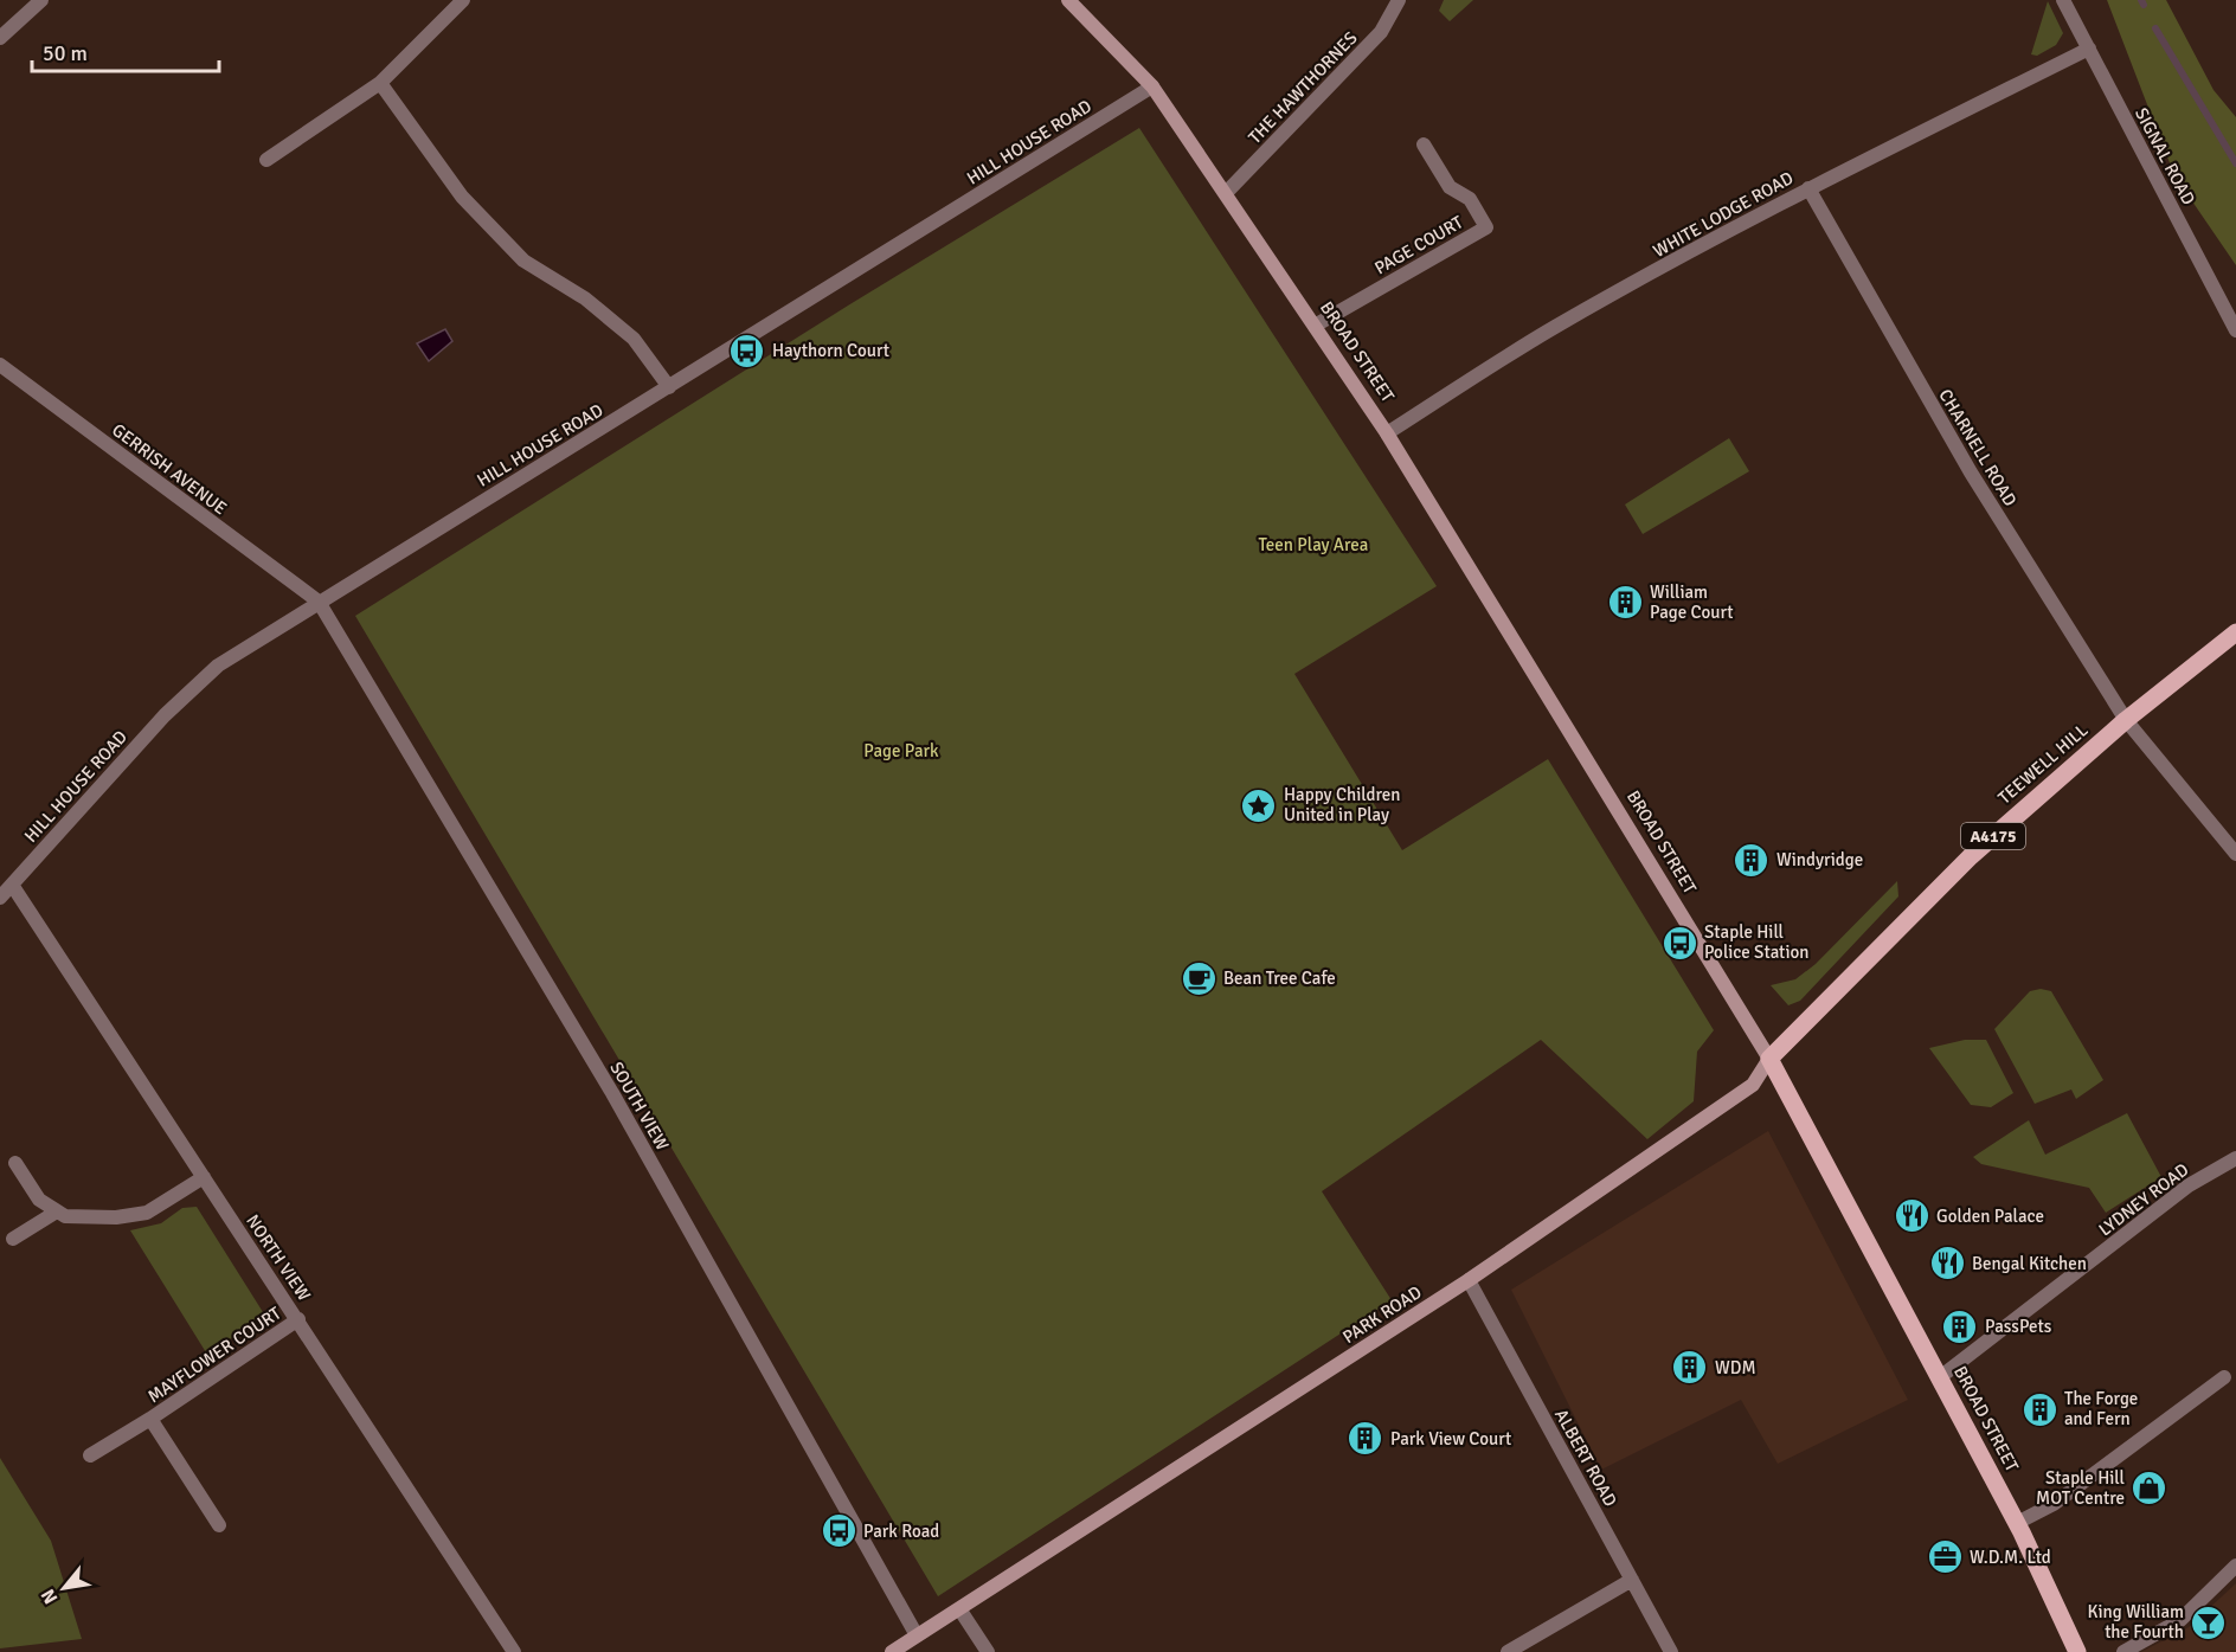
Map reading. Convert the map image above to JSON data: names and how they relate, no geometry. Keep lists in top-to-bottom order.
{
  "streets": {
    "main road": [
      "BROAD STREET",
      "TEEWELL HILL",
      "A4175",
      "PARK ROAD"
    ],
    "street": [
      "THE HAWTHORNES",
      "HILL HOUSE ROAD",
      "SIGNAL ROAD",
      "WHITE LODGE ROAD",
      "PAGE COURT",
      "CHARNELL ROAD",
      "GERRISH AVENUE",
      "SOUTH VIEW",
      "LYDNEY ROAD",
      "NORTH VIEW",
      "MAYFLOWER COURT",
      "ALBERT ROAD"
    ]
  },
  "crossings": [
    ["THE HAWTHORNES", "BROAD STREET"],
    ["HILL HOUSE ROAD", "BROAD STREET"],
    ["HILL HOUSE ROAD", "GERRISH AVENUE"],
    ["HILL HOUSE ROAD", "SOUTH VIEW"],
    ["HILL HOUSE ROAD", "NORTH VIEW"],
    ["SIGNAL ROAD", "WHITE LODGE ROAD"],
    ["WHITE LODGE ROAD", "BROAD STREET"],
    ["WHITE LODGE ROAD", "CHARNELL ROAD"],
    ["PAGE COURT", "BROAD STREET"],
    ["BROAD STREET", "TEEWELL HILL"],
    ["BROAD STREET", "LYDNEY ROAD"],
    ["BROAD STREET", "PARK ROAD"],
    ["CHARNELL ROAD", "TEEWELL HILL"],
    ["GERRISH AVENUE", "SOUTH VIEW"],
    ["TEEWELL HILL", "PARK ROAD"],
    ["SOUTH VIEW", "PARK ROAD"],
    ["NORTH VIEW", "MAYFLOWER COURT"],
    ["PARK ROAD", "ALBERT ROAD"]
  ],
  "parks": ["Teen Play Area", "Page Park"],
  "places": {
    "bus stop": ["Haythorn Court", "Staple Hill Police Station", "Park Road"],
    "building": [
      "William Page Court",
      "Windyridge",
      "PassPets",
      "WDM",
      "The Forge and Fern",
      "Park View Court"
    ],
    "place": ["Happy Children United in Play"],
    "cafe": ["Bean Tree Cafe"],
    "restaurant": ["Golden Palace", "Bengal Kitchen"],
    "shop": ["Staple Hill MOT Centre"],
    "office": ["W.D.M. Ltd"],
    "bar": ["King William the Fourth"]
  },
  "scale_bar": "50 m",
  "north": "bottom left"
}
